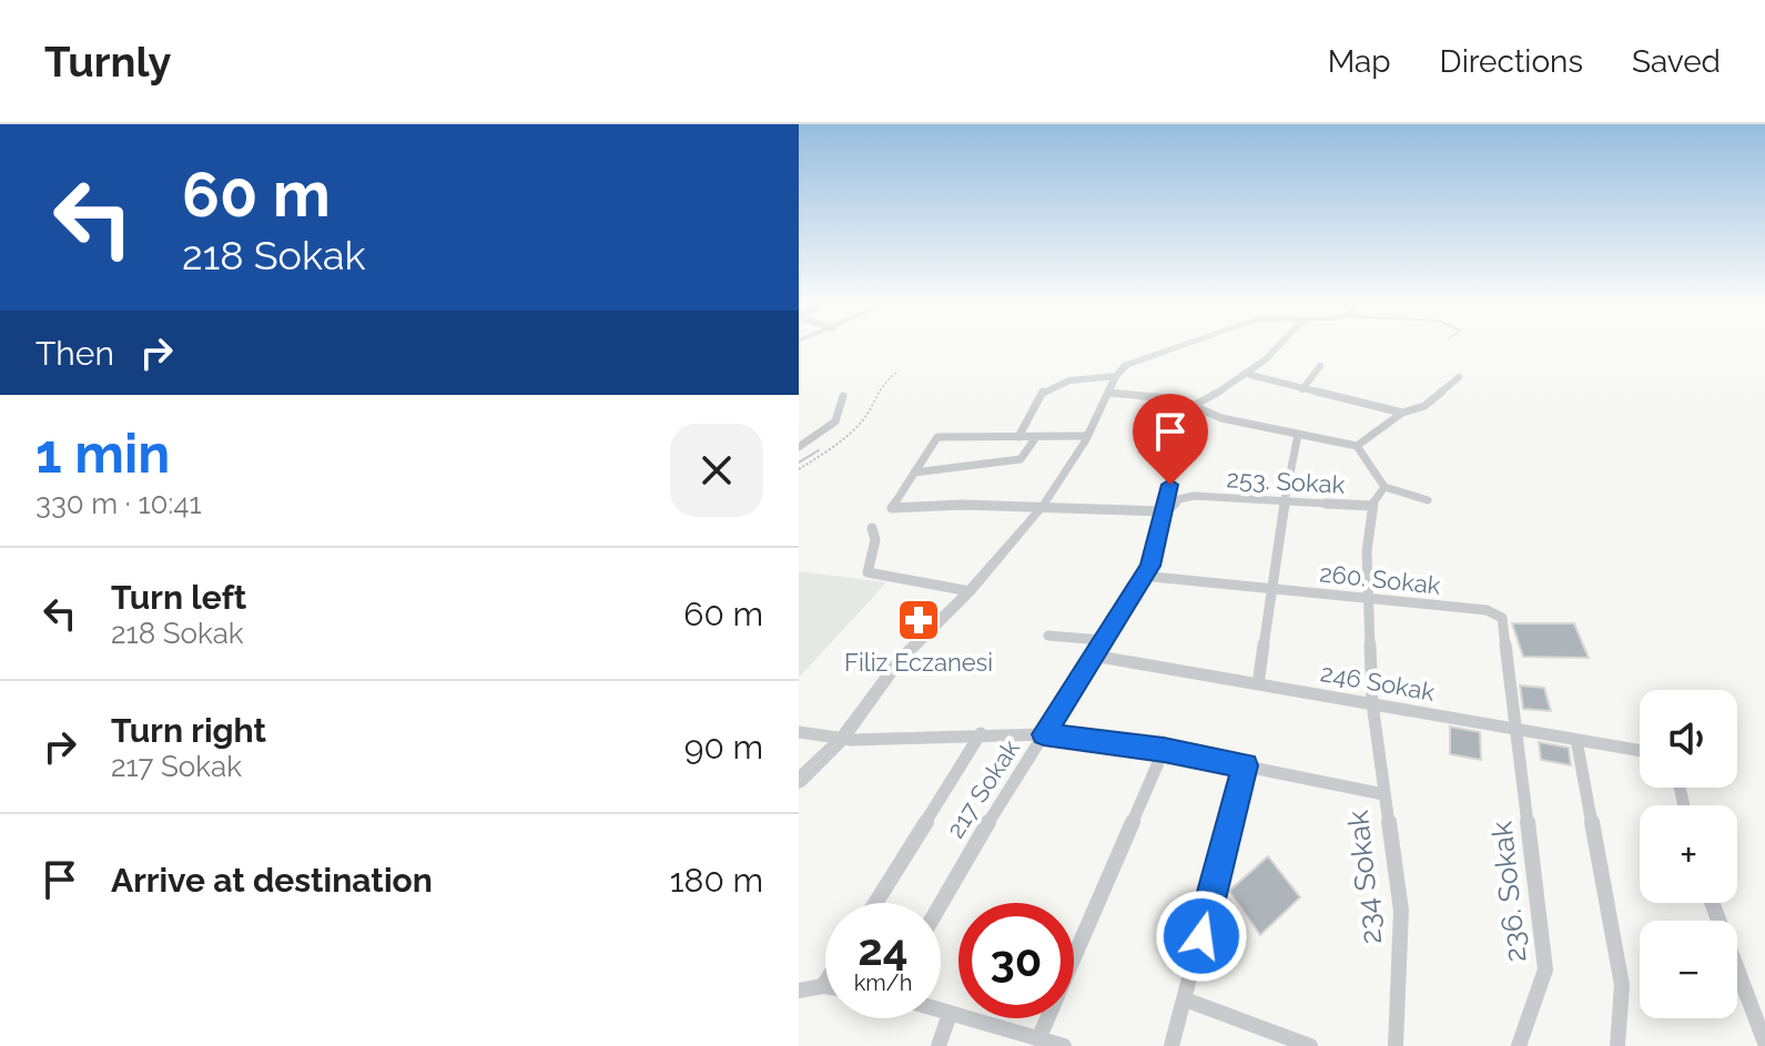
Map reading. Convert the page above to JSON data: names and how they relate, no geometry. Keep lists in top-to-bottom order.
{
  "streets": {
    "street": [
      "253. Sokak",
      "260. Sokak",
      "246 Sokak",
      "217 Sokak",
      "234 Sokak",
      "236. Sokak"
    ]
  },
  "crossings": [
    ["253. Sokak", "217 Sokak"],
    ["253. Sokak", "234 Sokak"],
    ["260. Sokak", "246 Sokak"],
    ["260. Sokak", "217 Sokak"],
    ["260. Sokak", "234 Sokak"],
    ["260. Sokak", "236. Sokak"],
    ["246 Sokak", "217 Sokak"],
    ["246 Sokak", "234 Sokak"],
    ["246 Sokak", "236. Sokak"]
  ],
  "places": {
    "pharmacy": ["Filiz Eczanesi"]
  },
  "page": {
    "header": "Turnly",
    "nav": ["Map", "Directions", "Saved"],
    "turn": ["60 m", "218 Sokak"],
    "then": "Then",
    "heading": ["1 min", "330 m · 10:41"],
    "list": [
      {
        "name": "Turn left",
        "note": "218 Sokak",
        "value": "60 m"
      },
      {
        "name": "Turn right",
        "note": "217 Sokak",
        "value": "90 m"
      },
      {
        "name": "Arrive at destination",
        "value": "180 m"
      }
    ],
    "map_buttons": ["+", "−"],
    "speed": "24 km/h",
    "limit": "30"
  }
}
